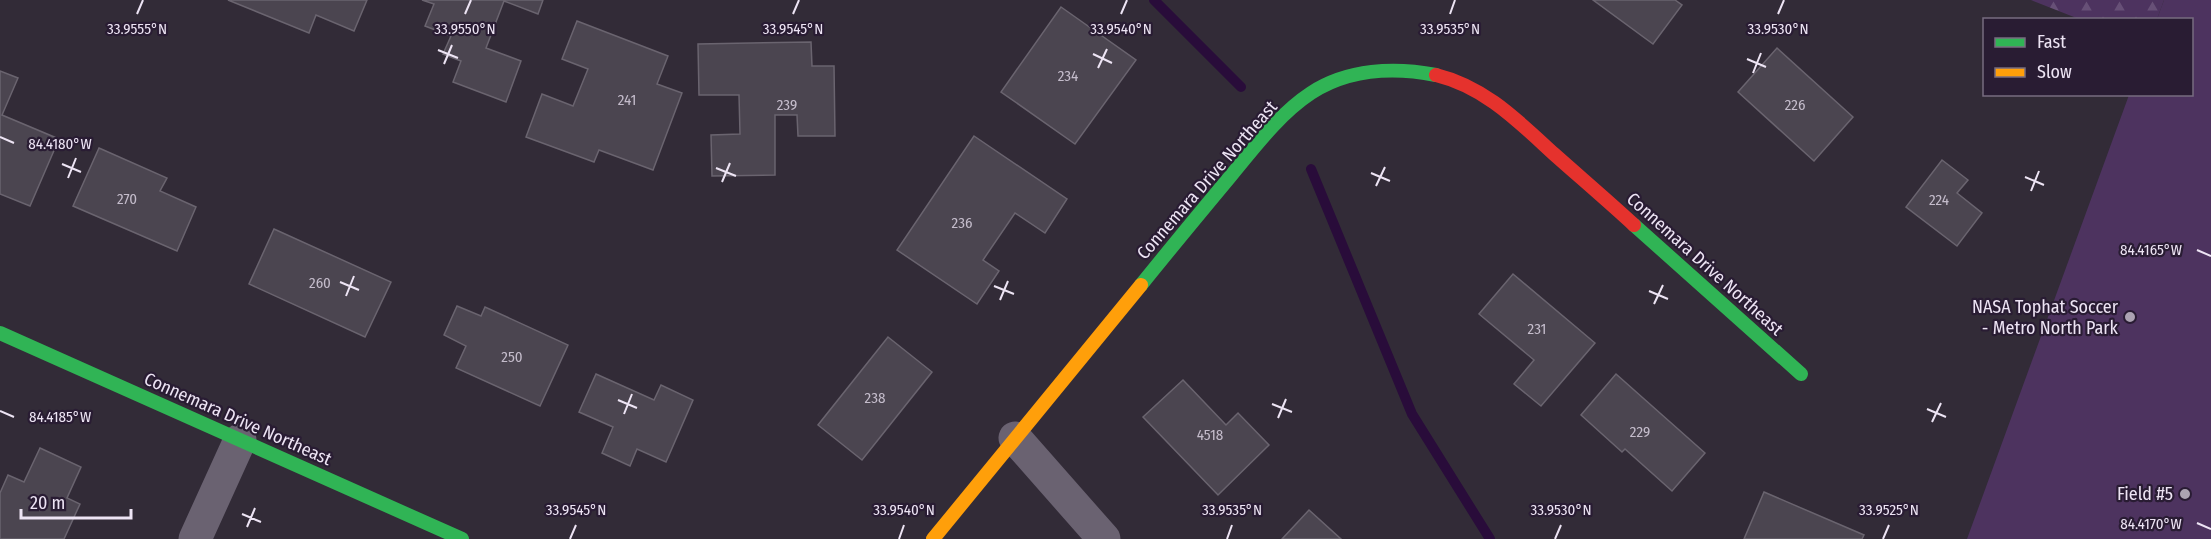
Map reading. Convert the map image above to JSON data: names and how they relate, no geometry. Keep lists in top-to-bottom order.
{
  "streets": {
    "street": ["Connemara Drive Northeast"]
  },
  "places": ["NASA Tophat Soccer - Metro North Park", "Field #5"],
  "house_numbers": [
    "234",
    "241",
    "239",
    "226",
    "270",
    "224",
    "236",
    "260",
    "231",
    "250",
    "238",
    "229",
    "4518"
  ],
  "legend": ["Fast", "Slow"],
  "scale_bar": "20 m",
  "coordinates": [
    "33.9555°N",
    "33.9545°N",
    "33.9540°N",
    "33.9550°N",
    "33.9535°N",
    "33.9530°N",
    "84.4180°W",
    "84.4165°W",
    "84.4185°W",
    "33.9525°N",
    "84.4170°W"
  ]
}
